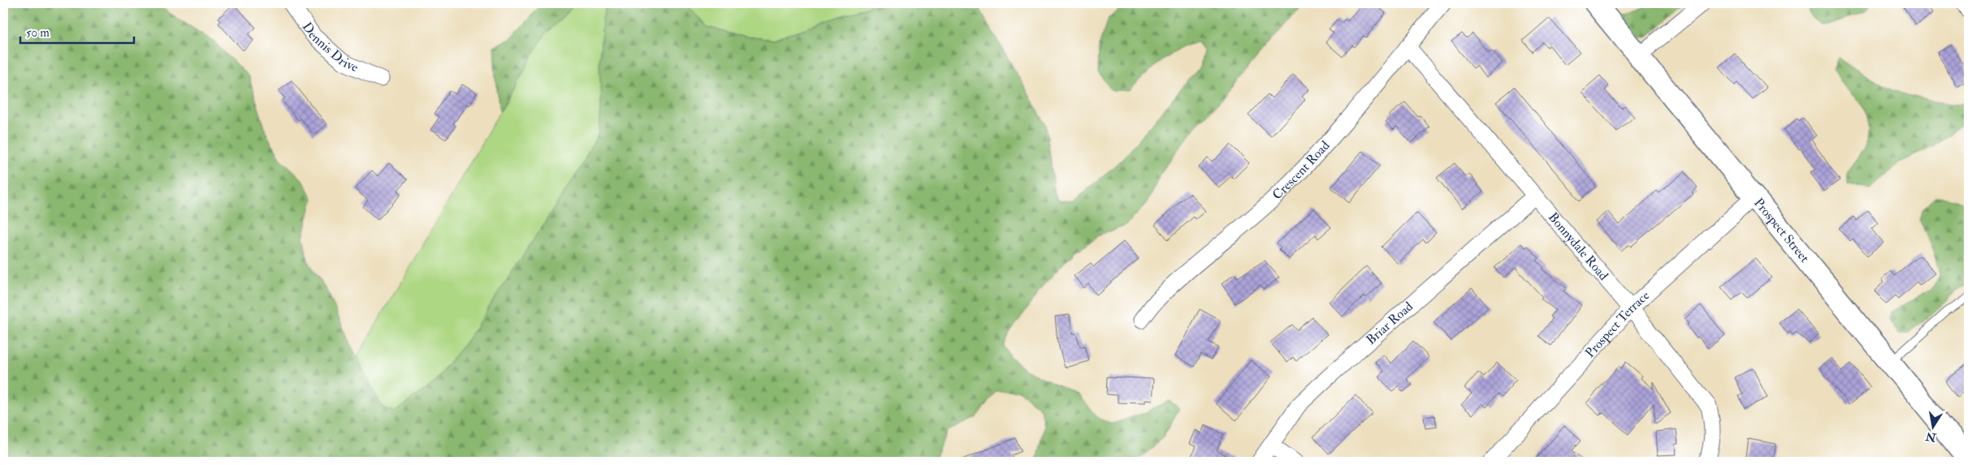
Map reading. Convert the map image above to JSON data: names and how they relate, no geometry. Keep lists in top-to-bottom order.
{
  "streets": {
    "main road": ["Prospect Street"],
    "street": [
      "Dennis Drive",
      "Crescent Road",
      "Bonnydale Road",
      "Briar Road",
      "Prospect Terrace"
    ]
  },
  "crossings": [
    ["Crescent Road", "Bonnydale Road"],
    ["Prospect Street", "Prospect Terrace"],
    ["Bonnydale Road", "Briar Road"],
    ["Bonnydale Road", "Prospect Terrace"]
  ],
  "scale_bar": "50 m",
  "north": "bottom"
}
